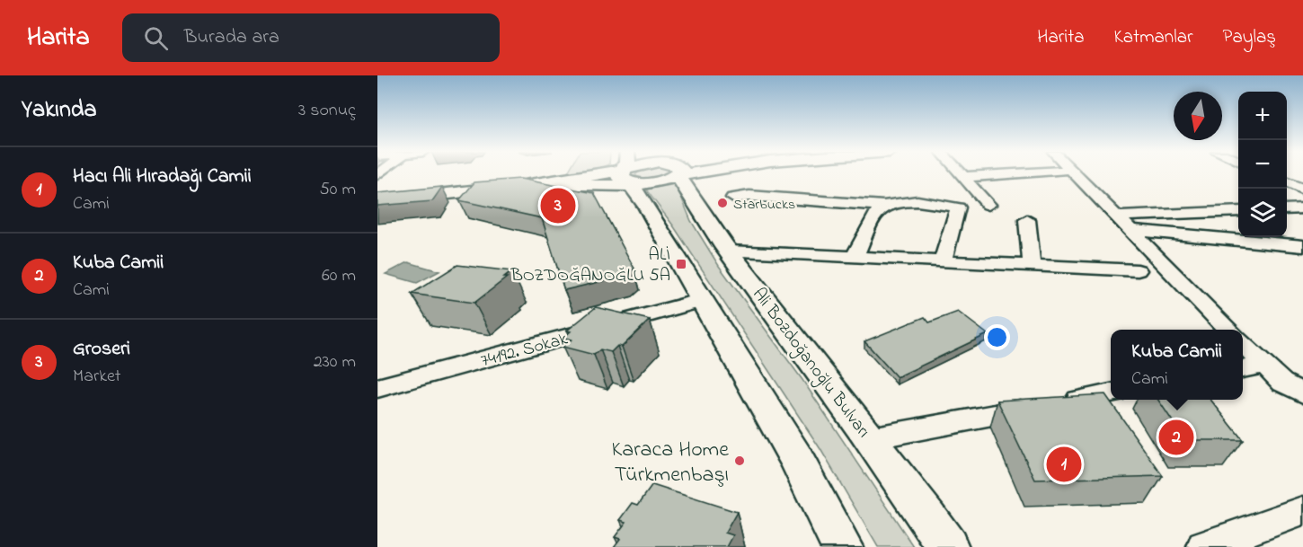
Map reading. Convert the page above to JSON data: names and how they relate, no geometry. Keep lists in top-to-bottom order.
{
  "streets": {
    "main road": ["Ali Bozdoğanoğlu Bulvarı"],
    "street": ["74192. Sokak"]
  },
  "places": {
    "other": ["Starbucks", "Karaca Home Türkmenbaşı"],
    "transit": ["ALİ BOZDOĞANOĞLU 5A"]
  },
  "north": "bottom",
  "page": {
    "header": "Harita",
    "search": "Burada ara",
    "nav": ["Harita", "Katmanlar", "Paylaş"],
    "heading": ["Yakında", "3 sonuç"],
    "map_buttons": ["+", "−"],
    "list": [
      {
        "mark": "1",
        "name": "Hacı Ali Hıradağı Camii",
        "note": "Cami",
        "value": "50 m"
      },
      {
        "mark": "2",
        "name": "Kuba Camii",
        "note": "Cami",
        "value": "60 m"
      },
      {
        "mark": "3",
        "name": "Groseri",
        "note": "Market",
        "value": "230 m"
      }
    ],
    "pins": ["3", "2", "1"],
    "popup": ["Kuba Camii", "Cami"]
  }
}
